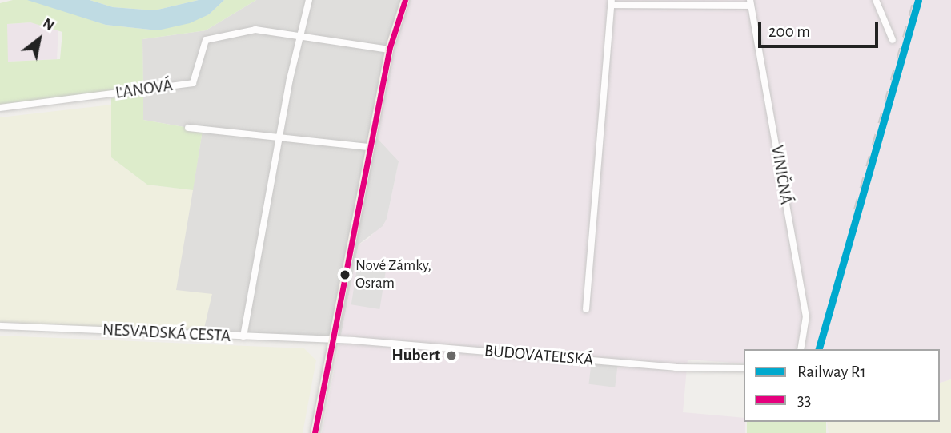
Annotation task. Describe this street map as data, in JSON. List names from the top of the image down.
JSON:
{
  "streets": {
    "street": [
      "ĽANOVÁ",
      "VINIČNÁ",
      "NESVADSKÁ CESTA",
      "BUDOVATEĽSKÁ"
    ]
  },
  "crossings": [
    ["NESVADSKÁ CESTA", "BUDOVATEĽSKÁ"]
  ],
  "places": ["Nové Zámky, Osram", "Hubert"],
  "lines": ["rail line R1", "transit line 33"],
  "legend": ["Railway R1", "33"],
  "scale_bar": "200 m",
  "north": "top right"
}
